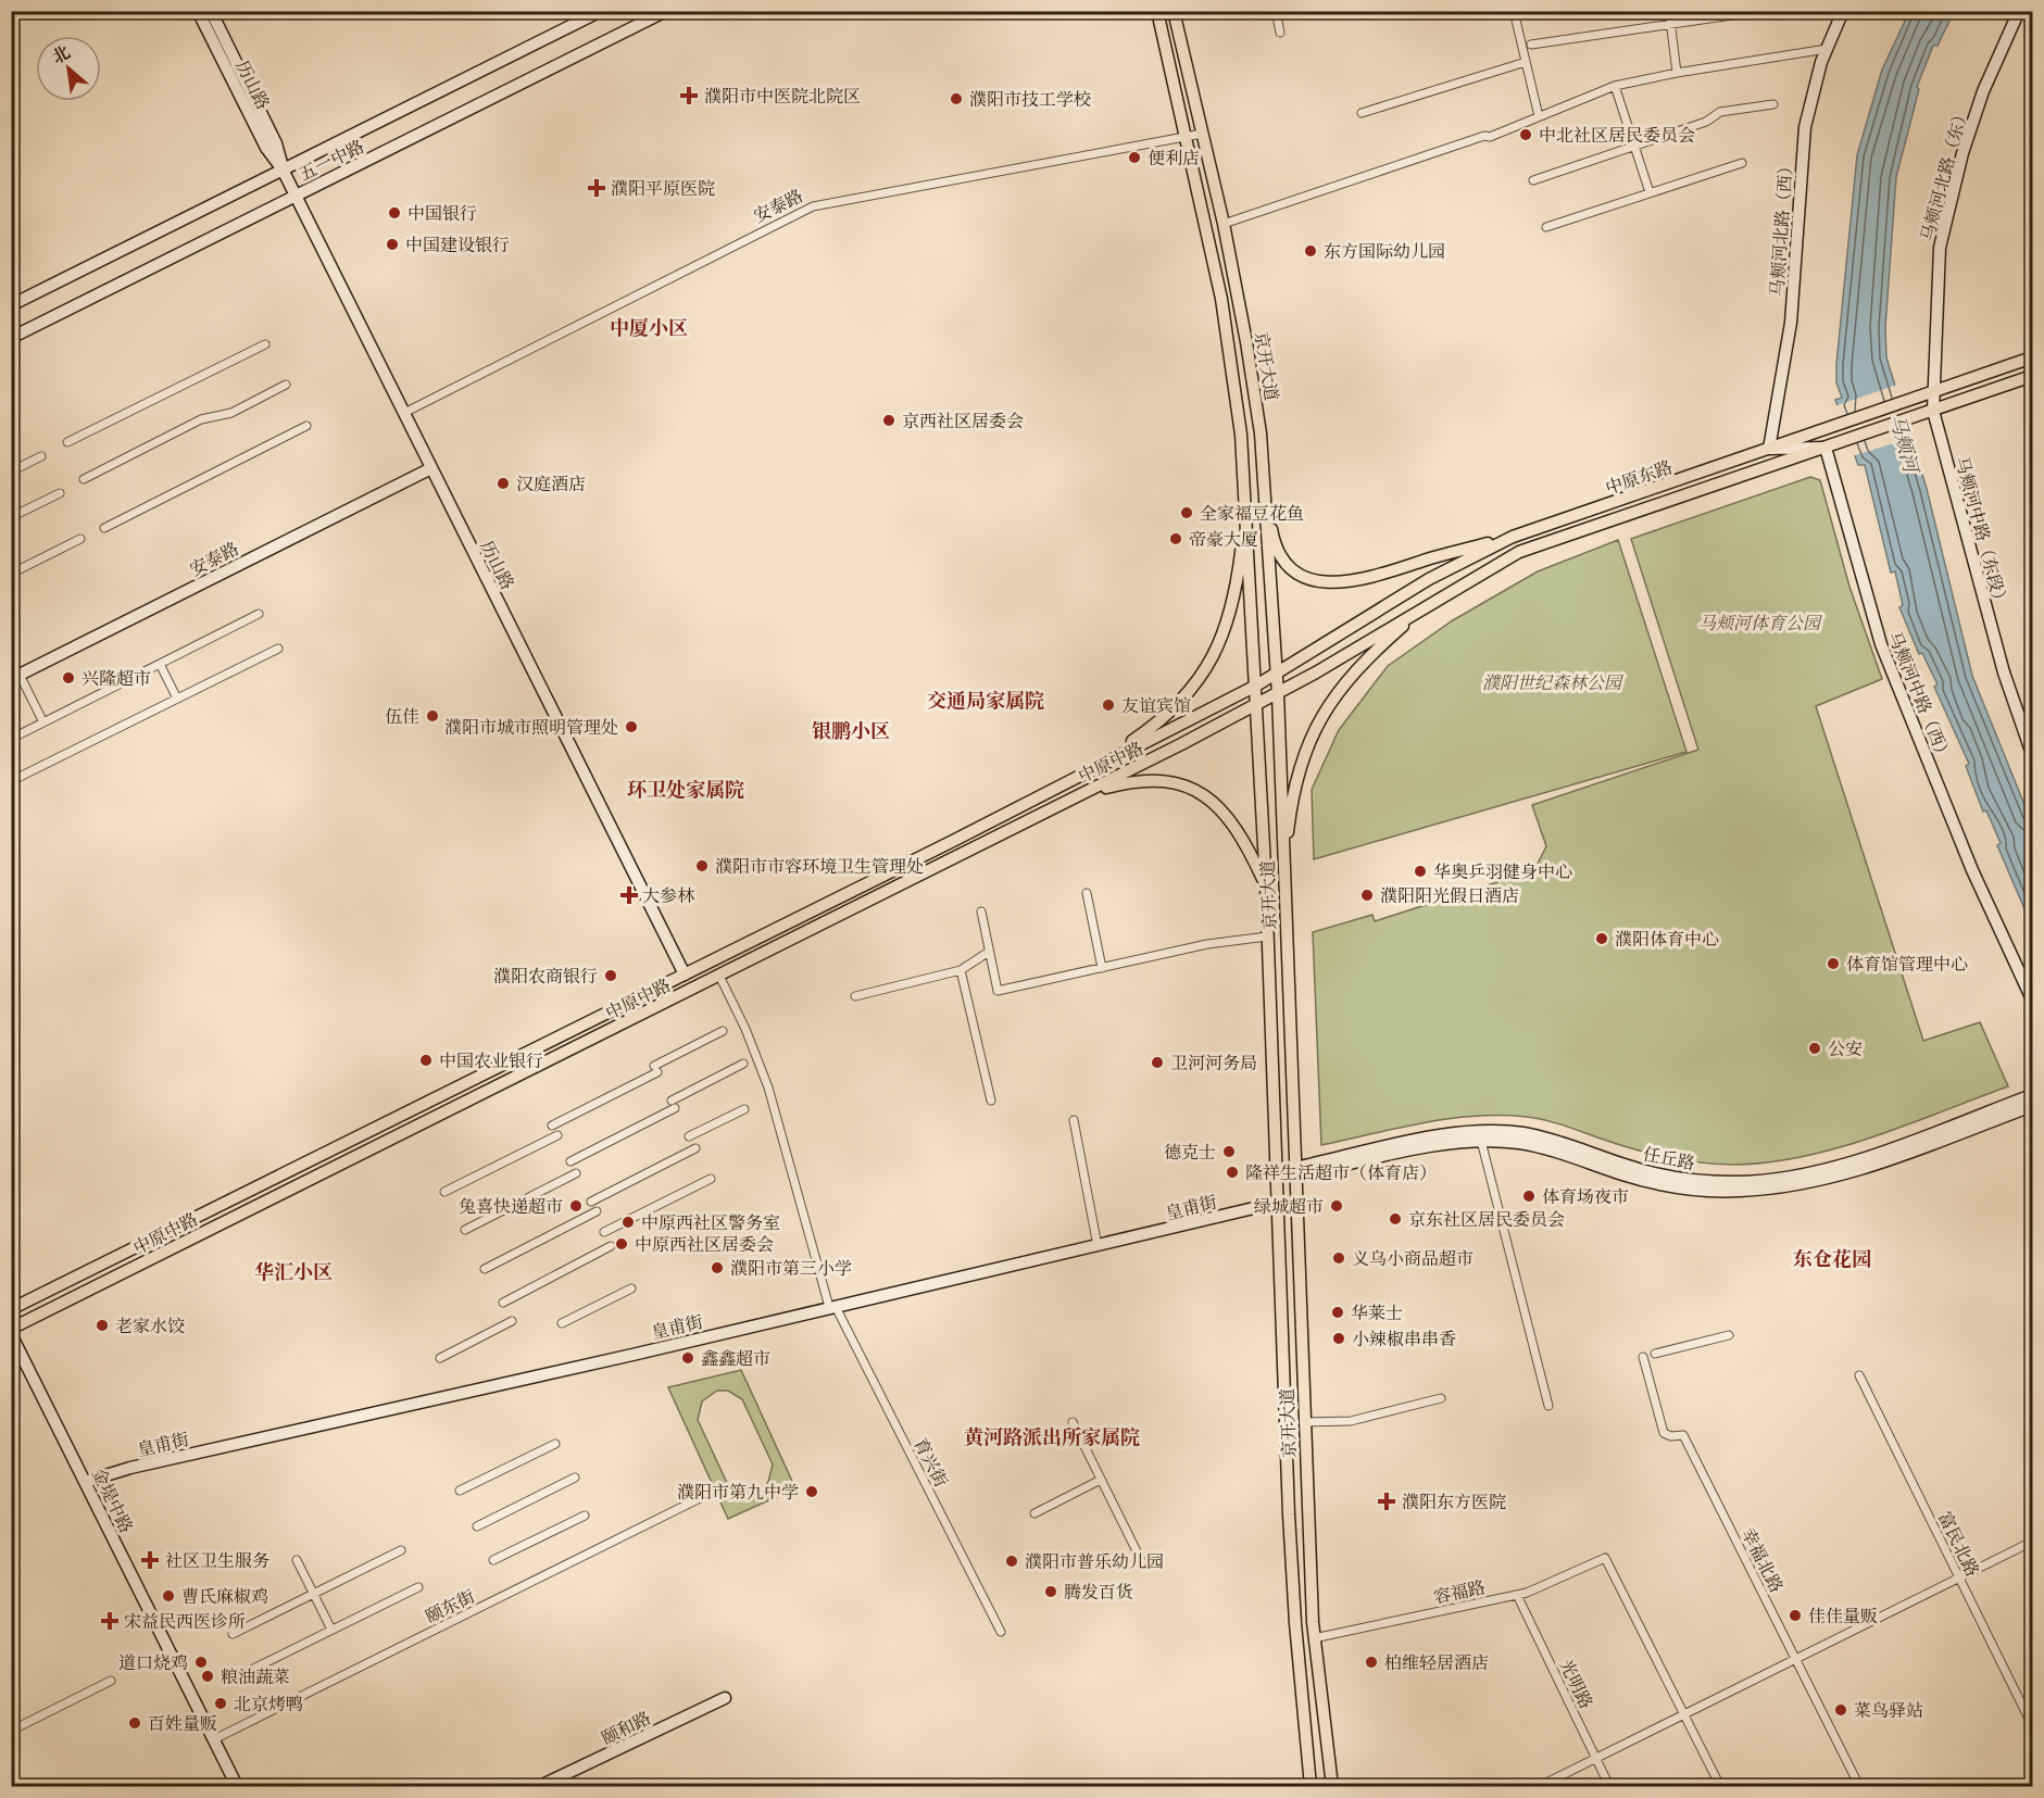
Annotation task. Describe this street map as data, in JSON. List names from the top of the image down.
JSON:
{
  "streets": {
    "main road": ["京开大道", "中原东路", "中原中路"],
    "street": [
      "历山路",
      "五一中路",
      "马颊河北路（东）",
      "安泰路",
      "马颊河北路（西）",
      "马颊河中路（东段）",
      "马颊河中路（西）",
      "任丘路",
      "皇甫街",
      "育兴街",
      "金堤中路",
      "富民北路",
      "幸福北路",
      "容福路",
      "颐东街",
      "光明路",
      "颐和路"
    ]
  },
  "crossings": [
    ["历山路", "五一中路"],
    ["历山路", "安泰路"],
    ["历山路", "中原中路"],
    ["马颊河北路（东）", "中原东路"],
    ["马颊河北路（东）", "马颊河中路（东段）"],
    ["安泰路", "京开大道"],
    ["马颊河北路（西）", "中原东路"],
    ["京开大道", "中原东路"],
    ["京开大道", "中原中路"],
    ["京开大道", "任丘路"],
    ["京开大道", "皇甫街"],
    ["京开大道", "容福路"],
    ["中原东路", "马颊河中路（东段）"],
    ["中原东路", "马颊河中路（西）"],
    ["中原东路", "中原中路"],
    ["中原中路", "育兴街"],
    ["皇甫街", "育兴街"],
    ["皇甫街", "金堤中路"],
    ["金堤中路", "颐东街"],
    ["容福路", "光明路"]
  ],
  "districts": [
    "中厦小区",
    "交通局家属院",
    "银鹏小区",
    "环卫处家属院",
    "东仓花园",
    "华汇小区",
    "黄河路派出所家属院"
  ],
  "water": ["马颊河"],
  "parks": ["马颊河体育公园", "濮阳世纪森林公园"],
  "places": {
    "health": [
      "濮阳市中医院北院区",
      "濮阳平原医院",
      "大参林",
      "濮阳东方医院",
      "社区卫生服务",
      "宋益民西医诊所"
    ],
    "other": [
      "濮阳市技工学校",
      "中北社区居民委员会",
      "便利店",
      "中国银行",
      "中国建设银行",
      "东方国际幼儿园",
      "京西社区居委会",
      "汉庭酒店",
      "全家福豆花鱼",
      "帝豪大厦",
      "兴隆超市",
      "友谊宾馆",
      "伍佳",
      "濮阳市城市照明管理处",
      "濮阳市市容环境卫生管理处",
      "华奥乒羽健身中心",
      "濮阳阳光假日酒店",
      "濮阳体育中心",
      "体育馆管理中心",
      "濮阳农商银行",
      "公安",
      "中国农业银行",
      "卫河河务局",
      "德克士",
      "隆祥生活超市（体育店）",
      "体育场夜市",
      "兔喜快递超市",
      "绿城超市",
      "京东社区居民委员会",
      "中原西社区警务室",
      "中原西社区居委会",
      "义乌小商品超市",
      "濮阳市第三小学",
      "华莱士",
      "老家水饺",
      "小辣椒串串香",
      "鑫鑫超市",
      "濮阳市第九中学",
      "濮阳市普乐幼儿园",
      "腾发百货",
      "曹氏麻椒鸡",
      "佳佳量贩",
      "道口烧鸡",
      "柏维轻居酒店",
      "粮油蔬菜",
      "北京烤鸭",
      "菜鸟驿站",
      "百姓量贩"
    ]
  },
  "north": "top left"
}
